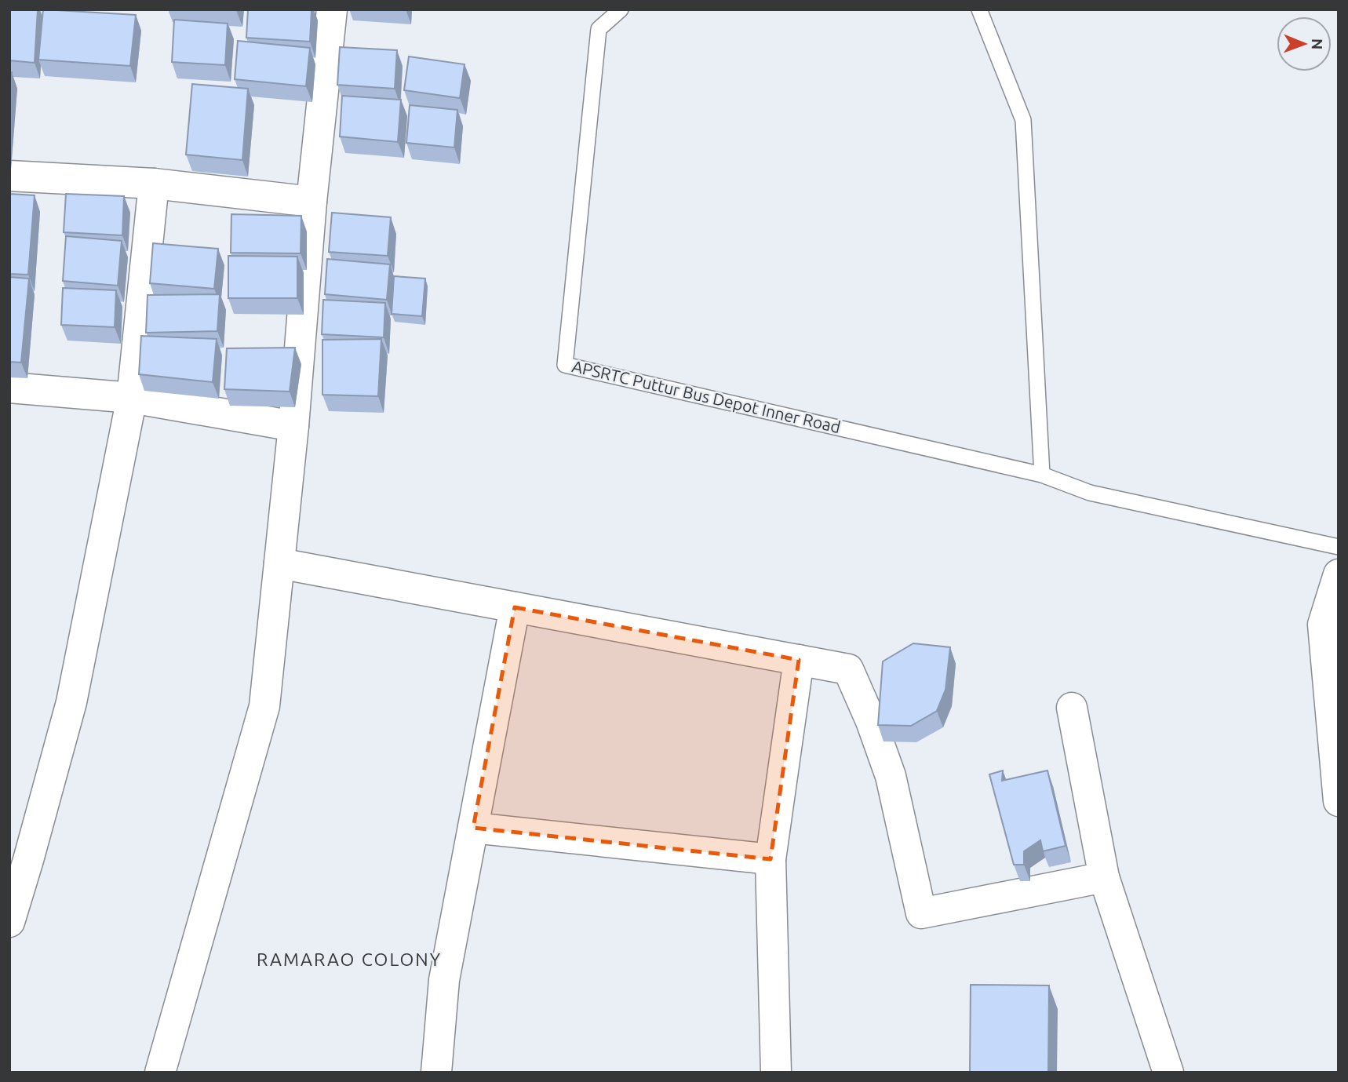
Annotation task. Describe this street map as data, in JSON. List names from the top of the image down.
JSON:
{
  "streets": {
    "lane": ["APSRTC Puttur Bus Depot Inner Road"]
  },
  "districts": ["RAMARAO COLONY"],
  "north": "right"
}
